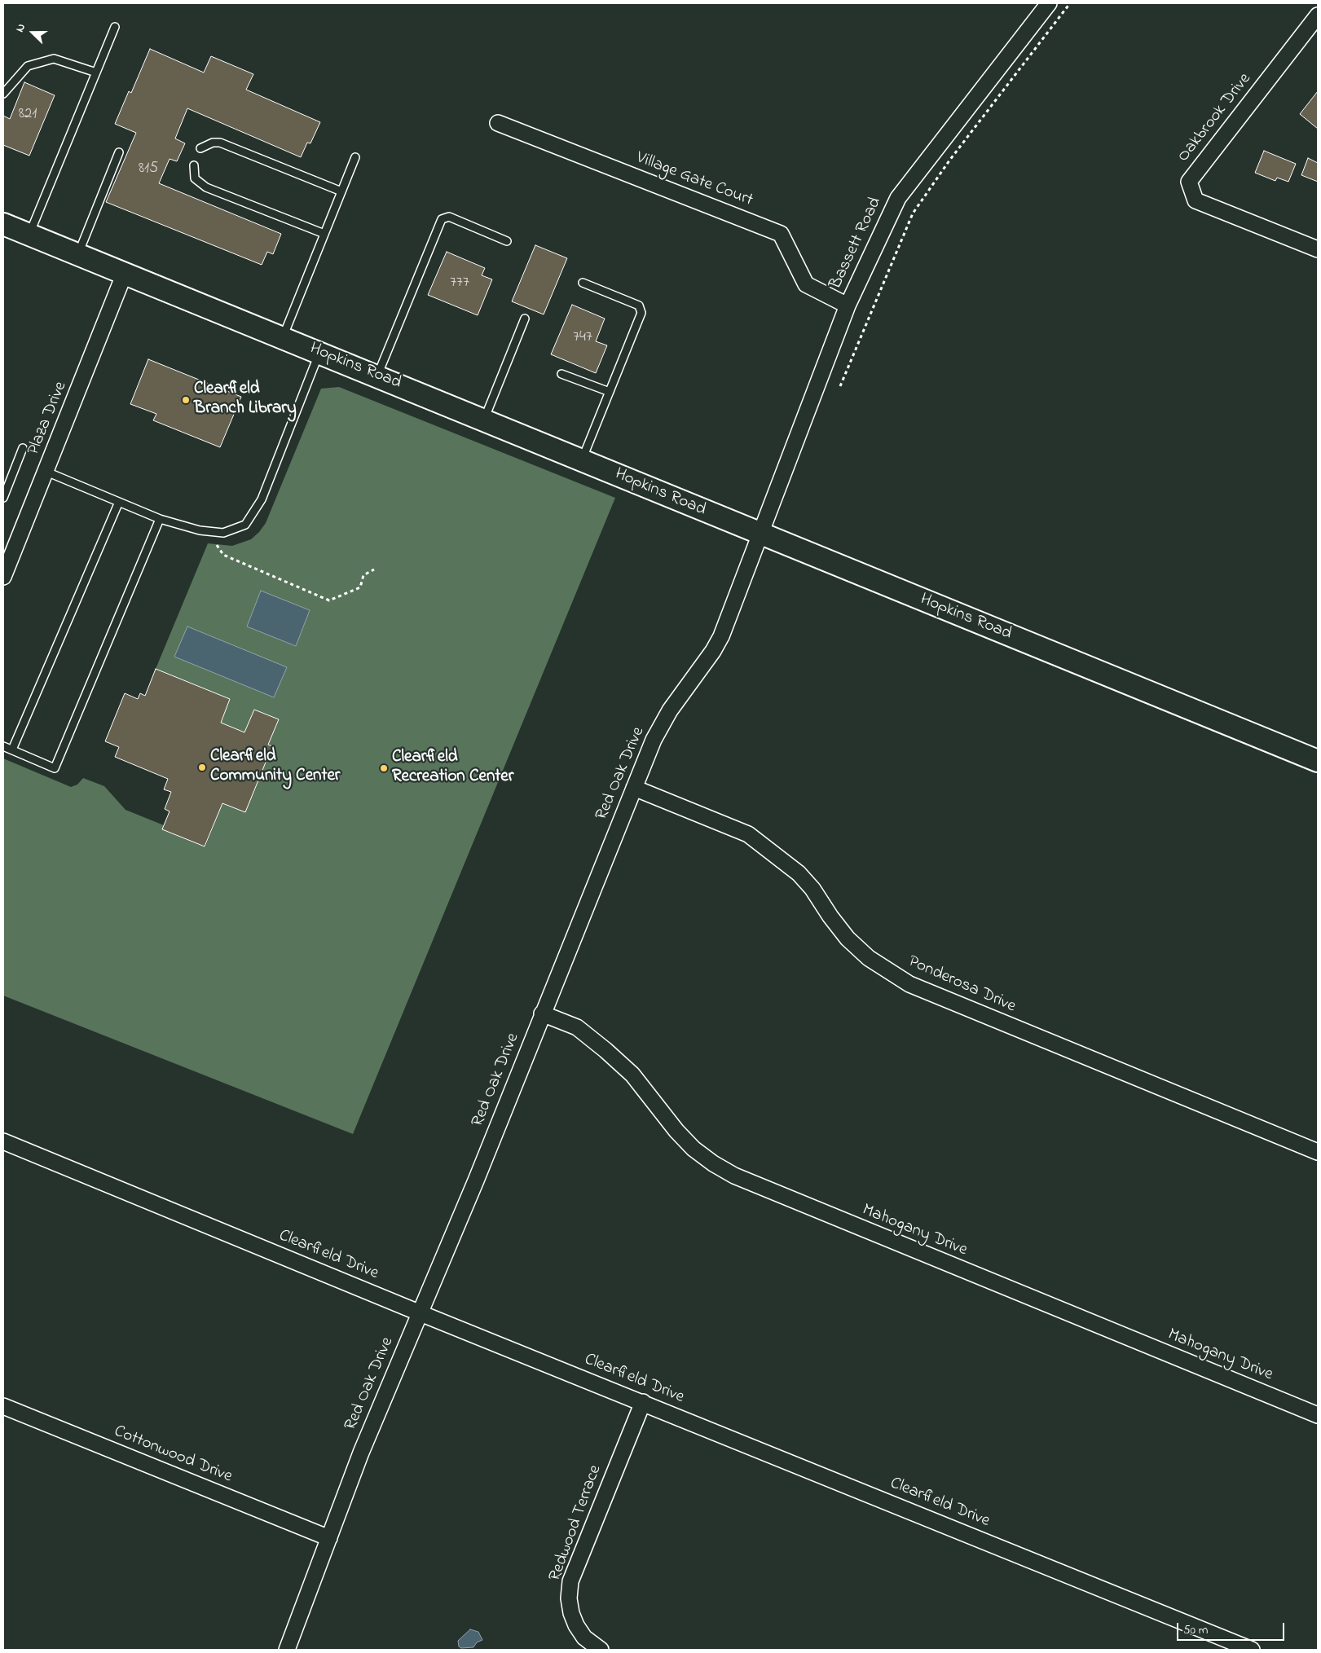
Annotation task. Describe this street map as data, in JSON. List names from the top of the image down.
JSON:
{
  "streets": {
    "street": [
      "Oakbrook Drive",
      "Village Gate Court",
      "Bassett Road",
      "Hopkins Road",
      "Plaza Drive",
      "Red Oak Drive",
      "Ponderosa Drive",
      "Mahogany Drive",
      "Clearfield Drive",
      "Cottonwood Drive",
      "Redwood Terrace"
    ]
  },
  "crossings": [
    ["Village Gate Court", "Bassett Road"],
    ["Bassett Road", "Hopkins Road"],
    ["Bassett Road", "Red Oak Drive"],
    ["Hopkins Road", "Plaza Drive"],
    ["Hopkins Road", "Red Oak Drive"],
    ["Red Oak Drive", "Ponderosa Drive"],
    ["Red Oak Drive", "Mahogany Drive"],
    ["Red Oak Drive", "Clearfield Drive"],
    ["Red Oak Drive", "Cottonwood Drive"],
    ["Clearfield Drive", "Redwood Terrace"]
  ],
  "places": ["Clearfield Branch Library", "Clearfield Community Center", "Clearfield Recreation Center"],
  "house_numbers": [
    "821",
    "815",
    "777",
    "747"
  ],
  "scale_bar": "50 m",
  "north": "left"
}
